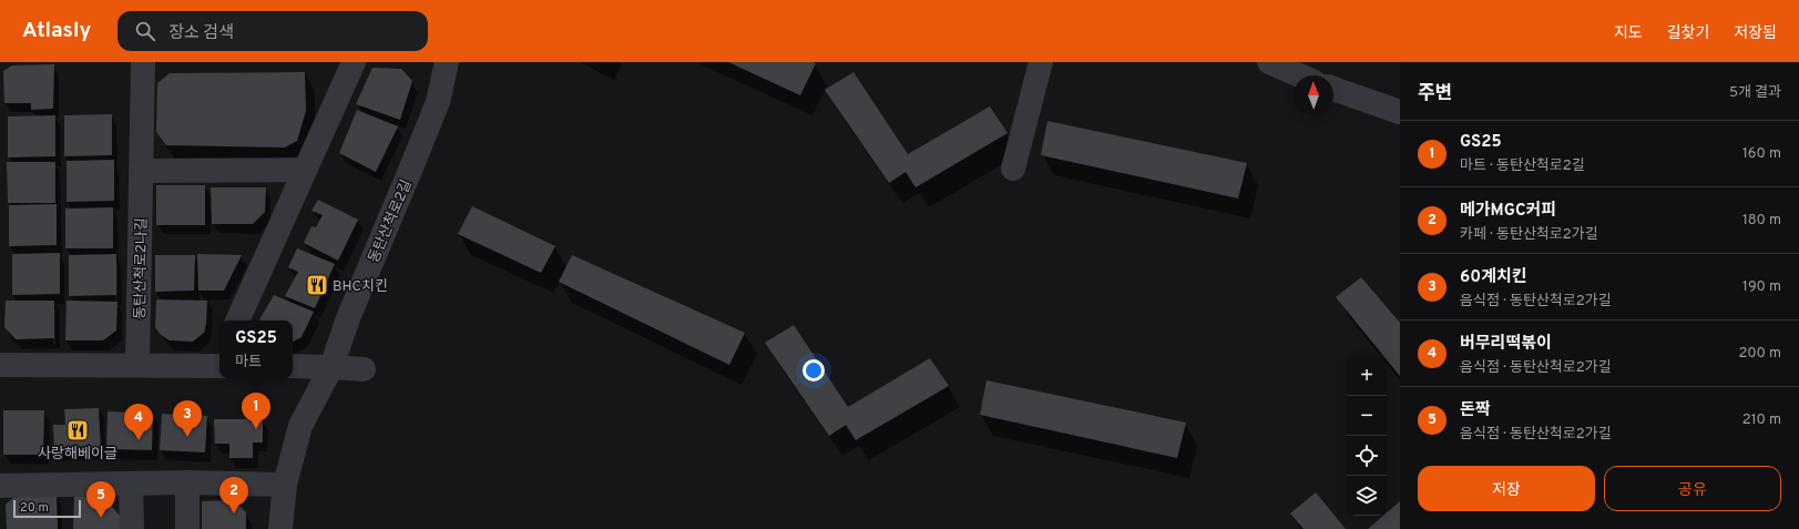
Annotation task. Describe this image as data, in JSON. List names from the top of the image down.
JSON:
{
  "streets": {
    "street": ["동탄산척로2길", "동탄산척로2나길"]
  },
  "places": {
    "restaurant": ["BHC치킨", "사랑해베이글"]
  },
  "scale_bar": "20 m",
  "north": "top",
  "page": {
    "header": "Atlasly",
    "search": "장소 검색",
    "nav": ["지도", "길찾기", "저장됨"],
    "heading": ["주변", "5개 결과"],
    "list": [
      {
        "mark": "1",
        "name": "GS25",
        "note": "마트 · 동탄산척로2길",
        "value": "160 m"
      },
      {
        "mark": "2",
        "name": "메가MGC커피",
        "note": "카페 · 동탄산척로2가길",
        "value": "180 m"
      },
      {
        "mark": "3",
        "name": "60계치킨",
        "note": "음식점 · 동탄산척로2가길",
        "value": "190 m"
      },
      {
        "mark": "4",
        "name": "버무리떡볶이",
        "note": "음식점 · 동탄산척로2가길",
        "value": "200 m"
      },
      {
        "mark": "5",
        "name": "돈짝",
        "note": "음식점 · 동탄산척로2가길",
        "value": "210 m"
      }
    ],
    "popup": ["GS25", "마트"],
    "map_buttons": ["+", "−"],
    "pins": [
      "1",
      "3",
      "4",
      "2",
      "5"
    ],
    "buttons": ["저장", "공유"],
    "scale": "20 m"
  }
}
